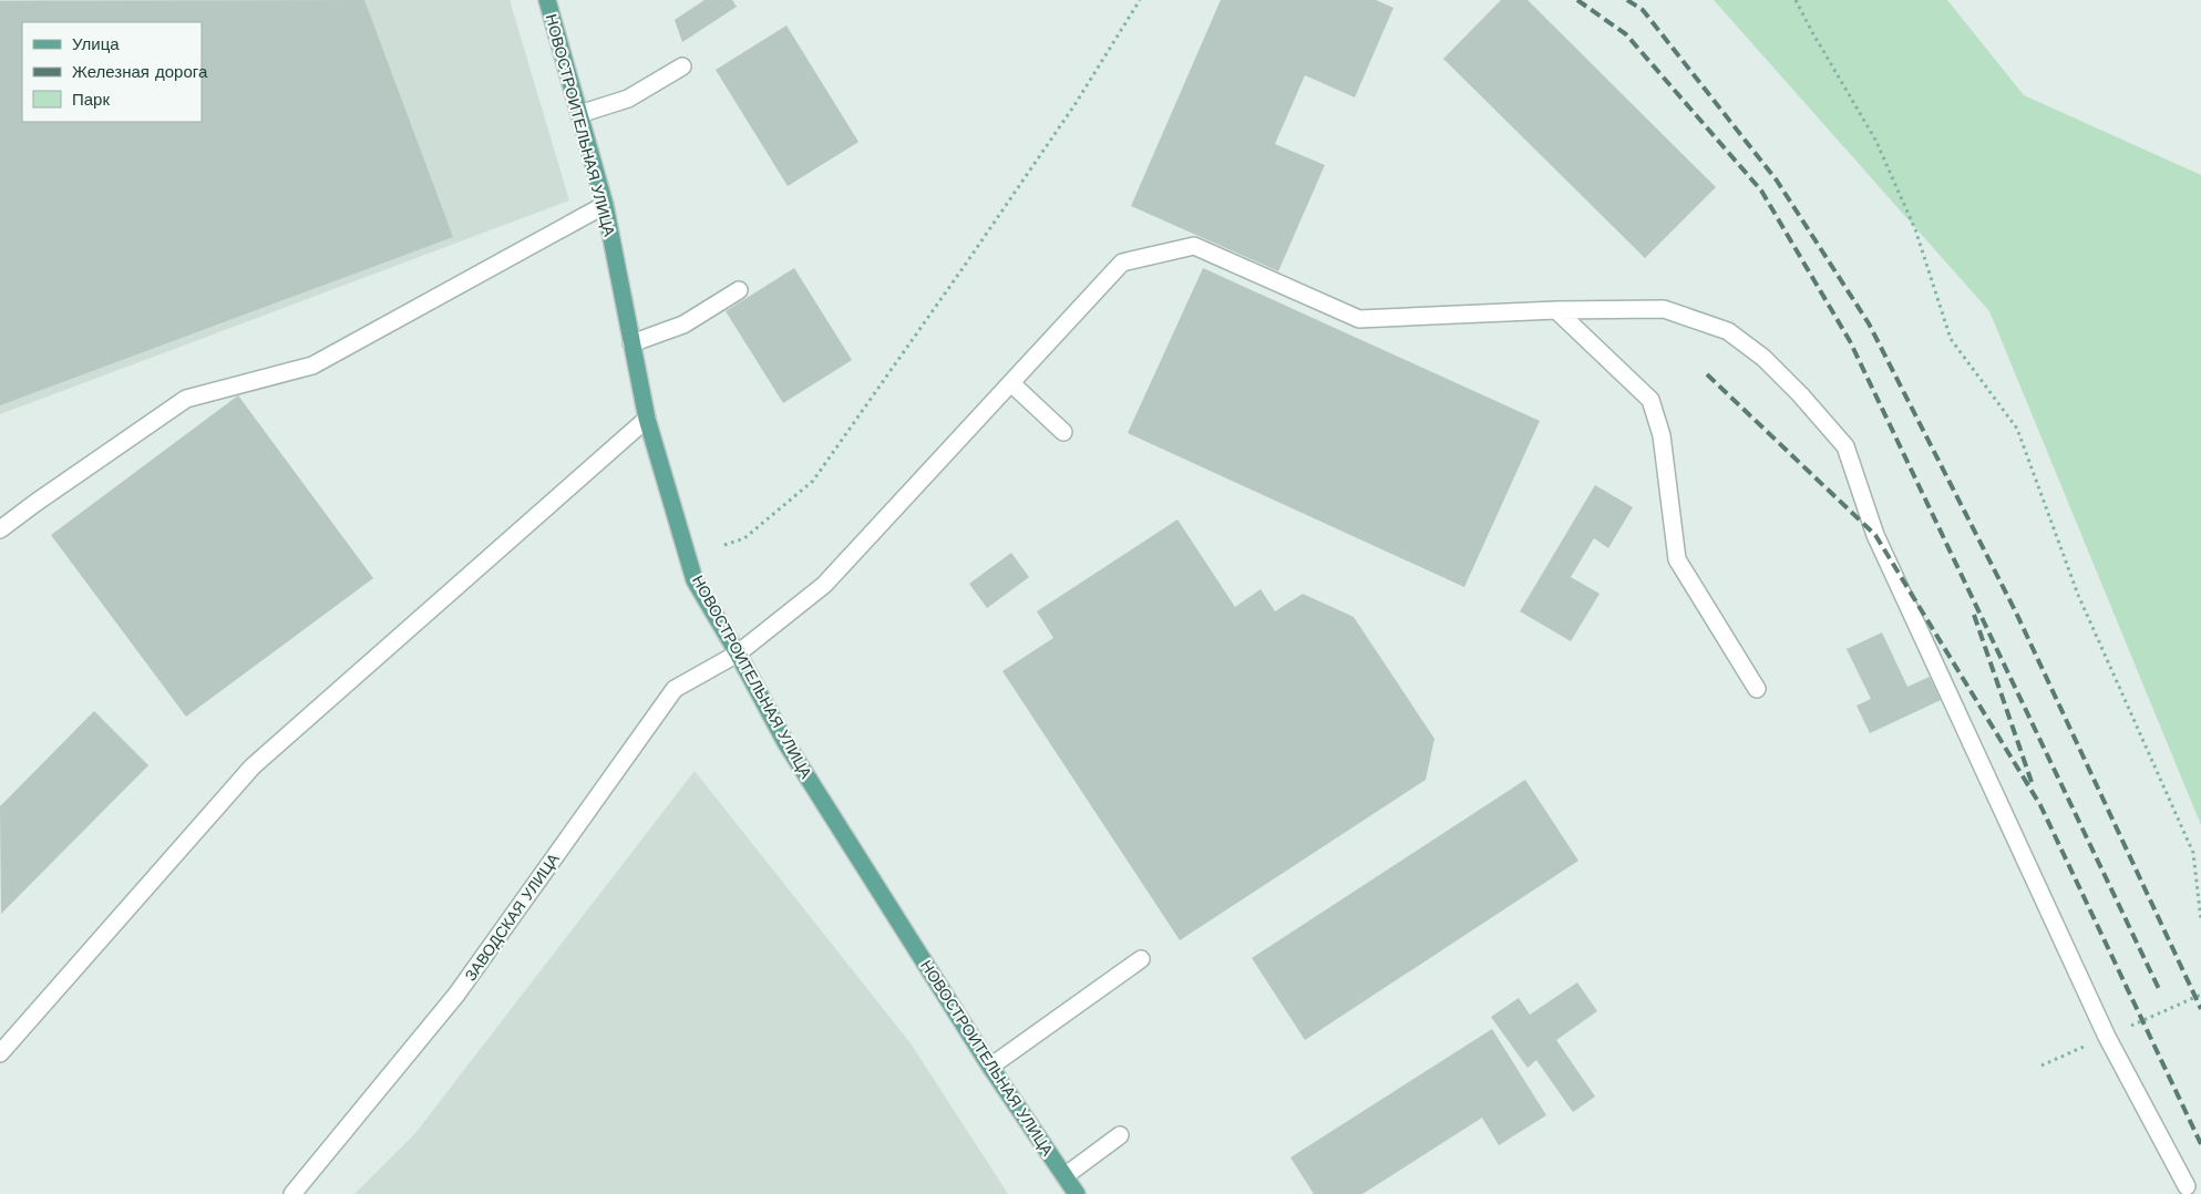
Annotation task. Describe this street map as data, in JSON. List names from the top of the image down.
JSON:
{
  "streets": {
    "main road": ["НОВОСТРОИТЕЛЬНАЯ УЛИЦА"],
    "street": ["ЗАВОДСКАЯ УЛИЦА"]
  },
  "crossings": [
    ["НОВОСТРОИТЕЛЬНАЯ УЛИЦА", "ЗАВОДСКАЯ УЛИЦА"]
  ],
  "legend": ["Улица", "Железная дорога", "Парк"]
}
